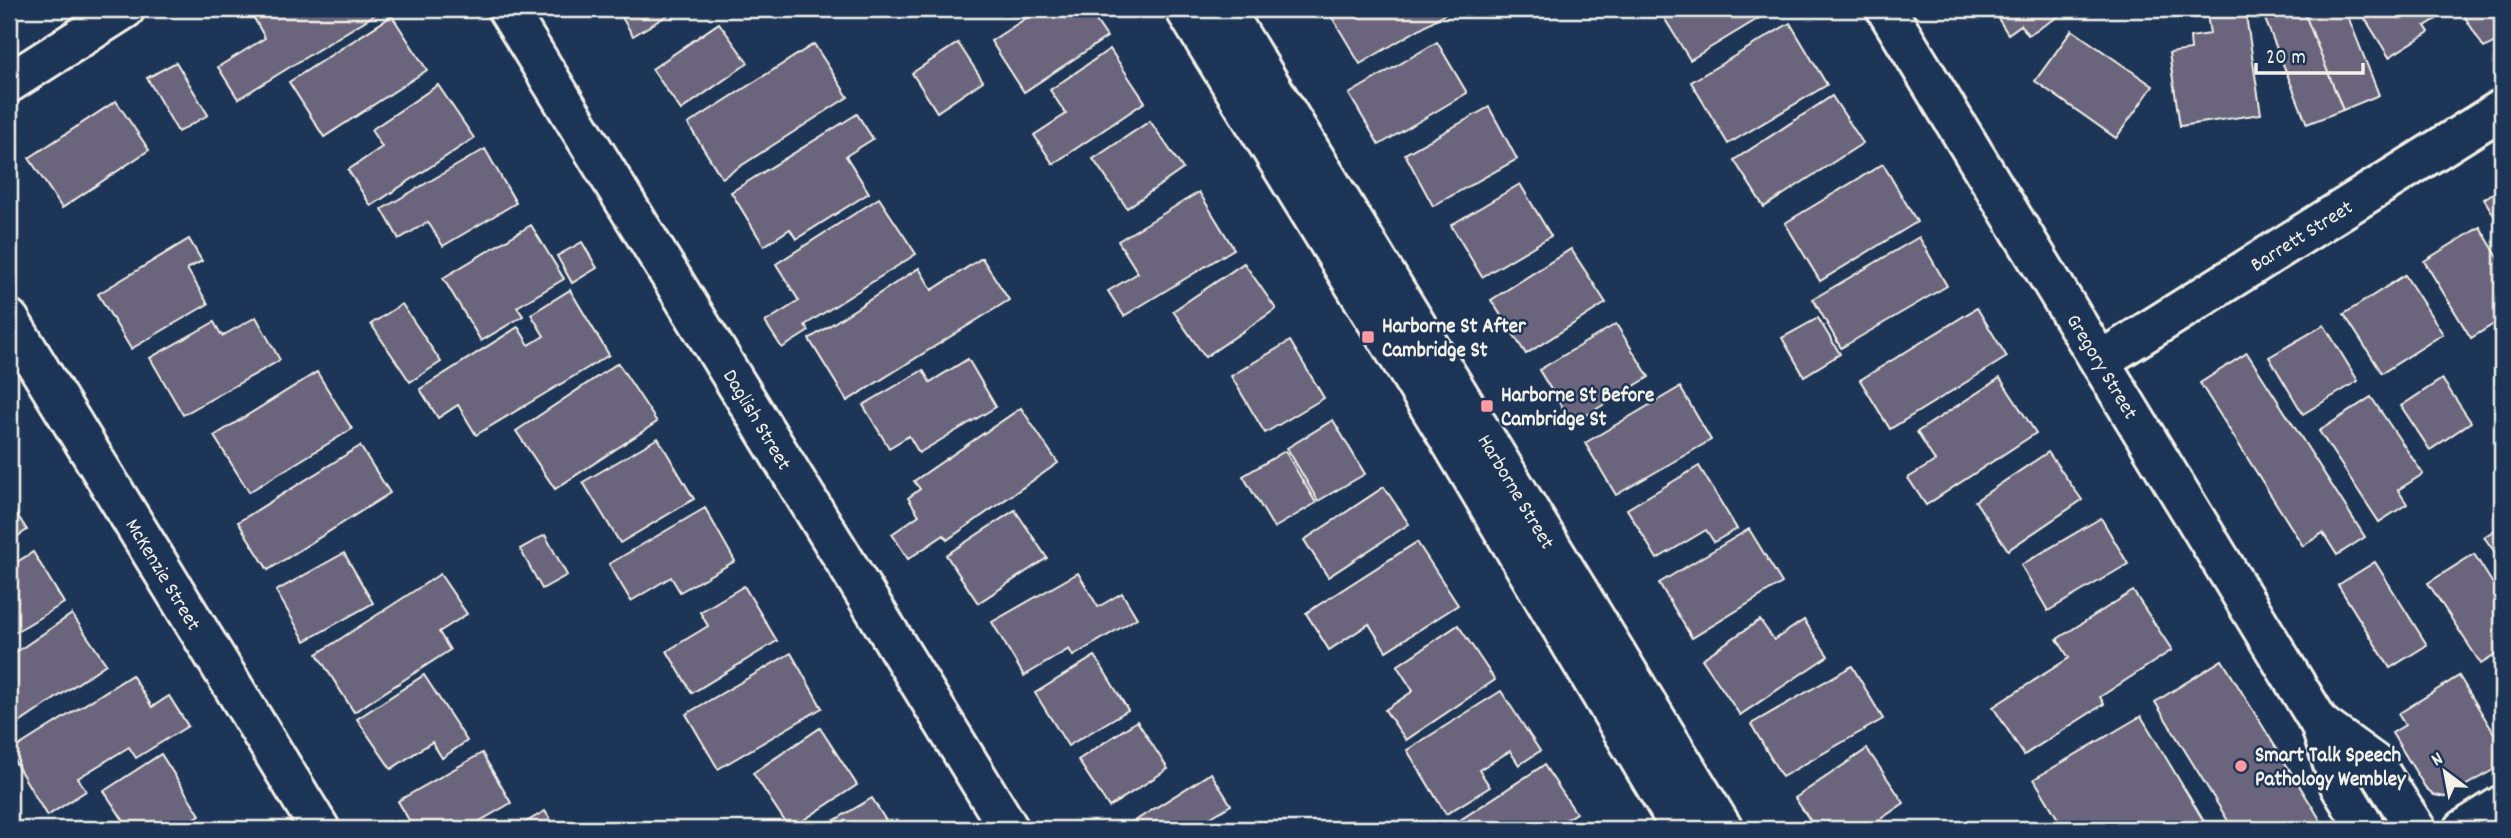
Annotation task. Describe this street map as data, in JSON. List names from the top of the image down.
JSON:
{
  "streets": {
    "street": [
      "Barrett Street",
      "Gregory Street",
      "Daglish Street",
      "Harborne Street",
      "McKenzie Street"
    ]
  },
  "crossings": [
    ["Barrett Street", "Gregory Street"]
  ],
  "places": {
    "transit": ["Harborne St After Cambridge St", "Harborne St Before Cambridge St"],
    "other": ["Smart Talk Speech Pathology Wembley"]
  },
  "scale_bar": "20 m",
  "north": "top left"
}
